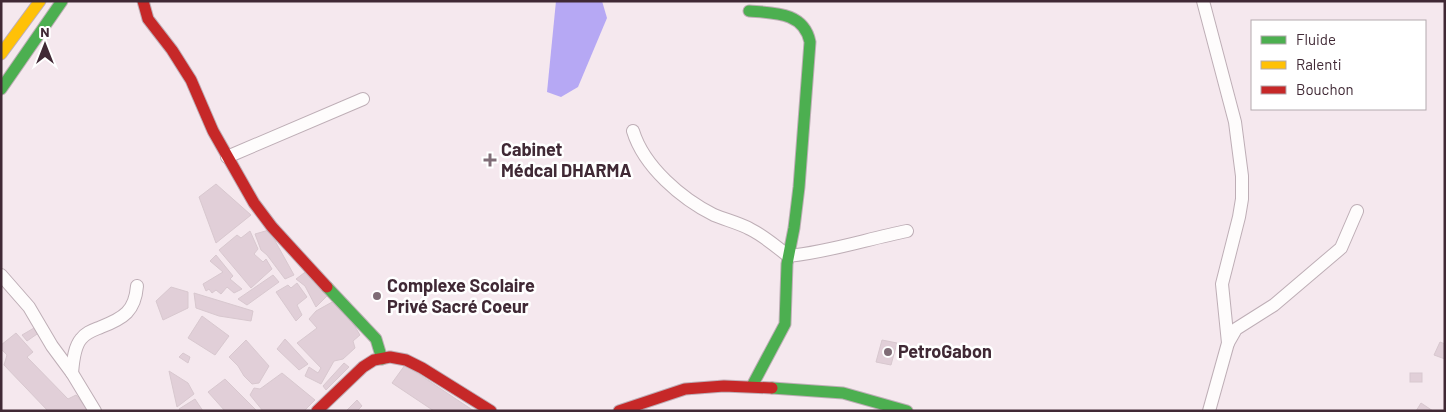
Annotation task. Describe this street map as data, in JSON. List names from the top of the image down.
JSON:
{
  "places": {
    "health": ["Cabinet Médcal DHARMA"],
    "other": ["Complexe Scolaire Privé Sacré Coeur", "PetroGabon"]
  },
  "legend": ["Fluide", "Ralenti", "Bouchon"],
  "north": "top"
}
